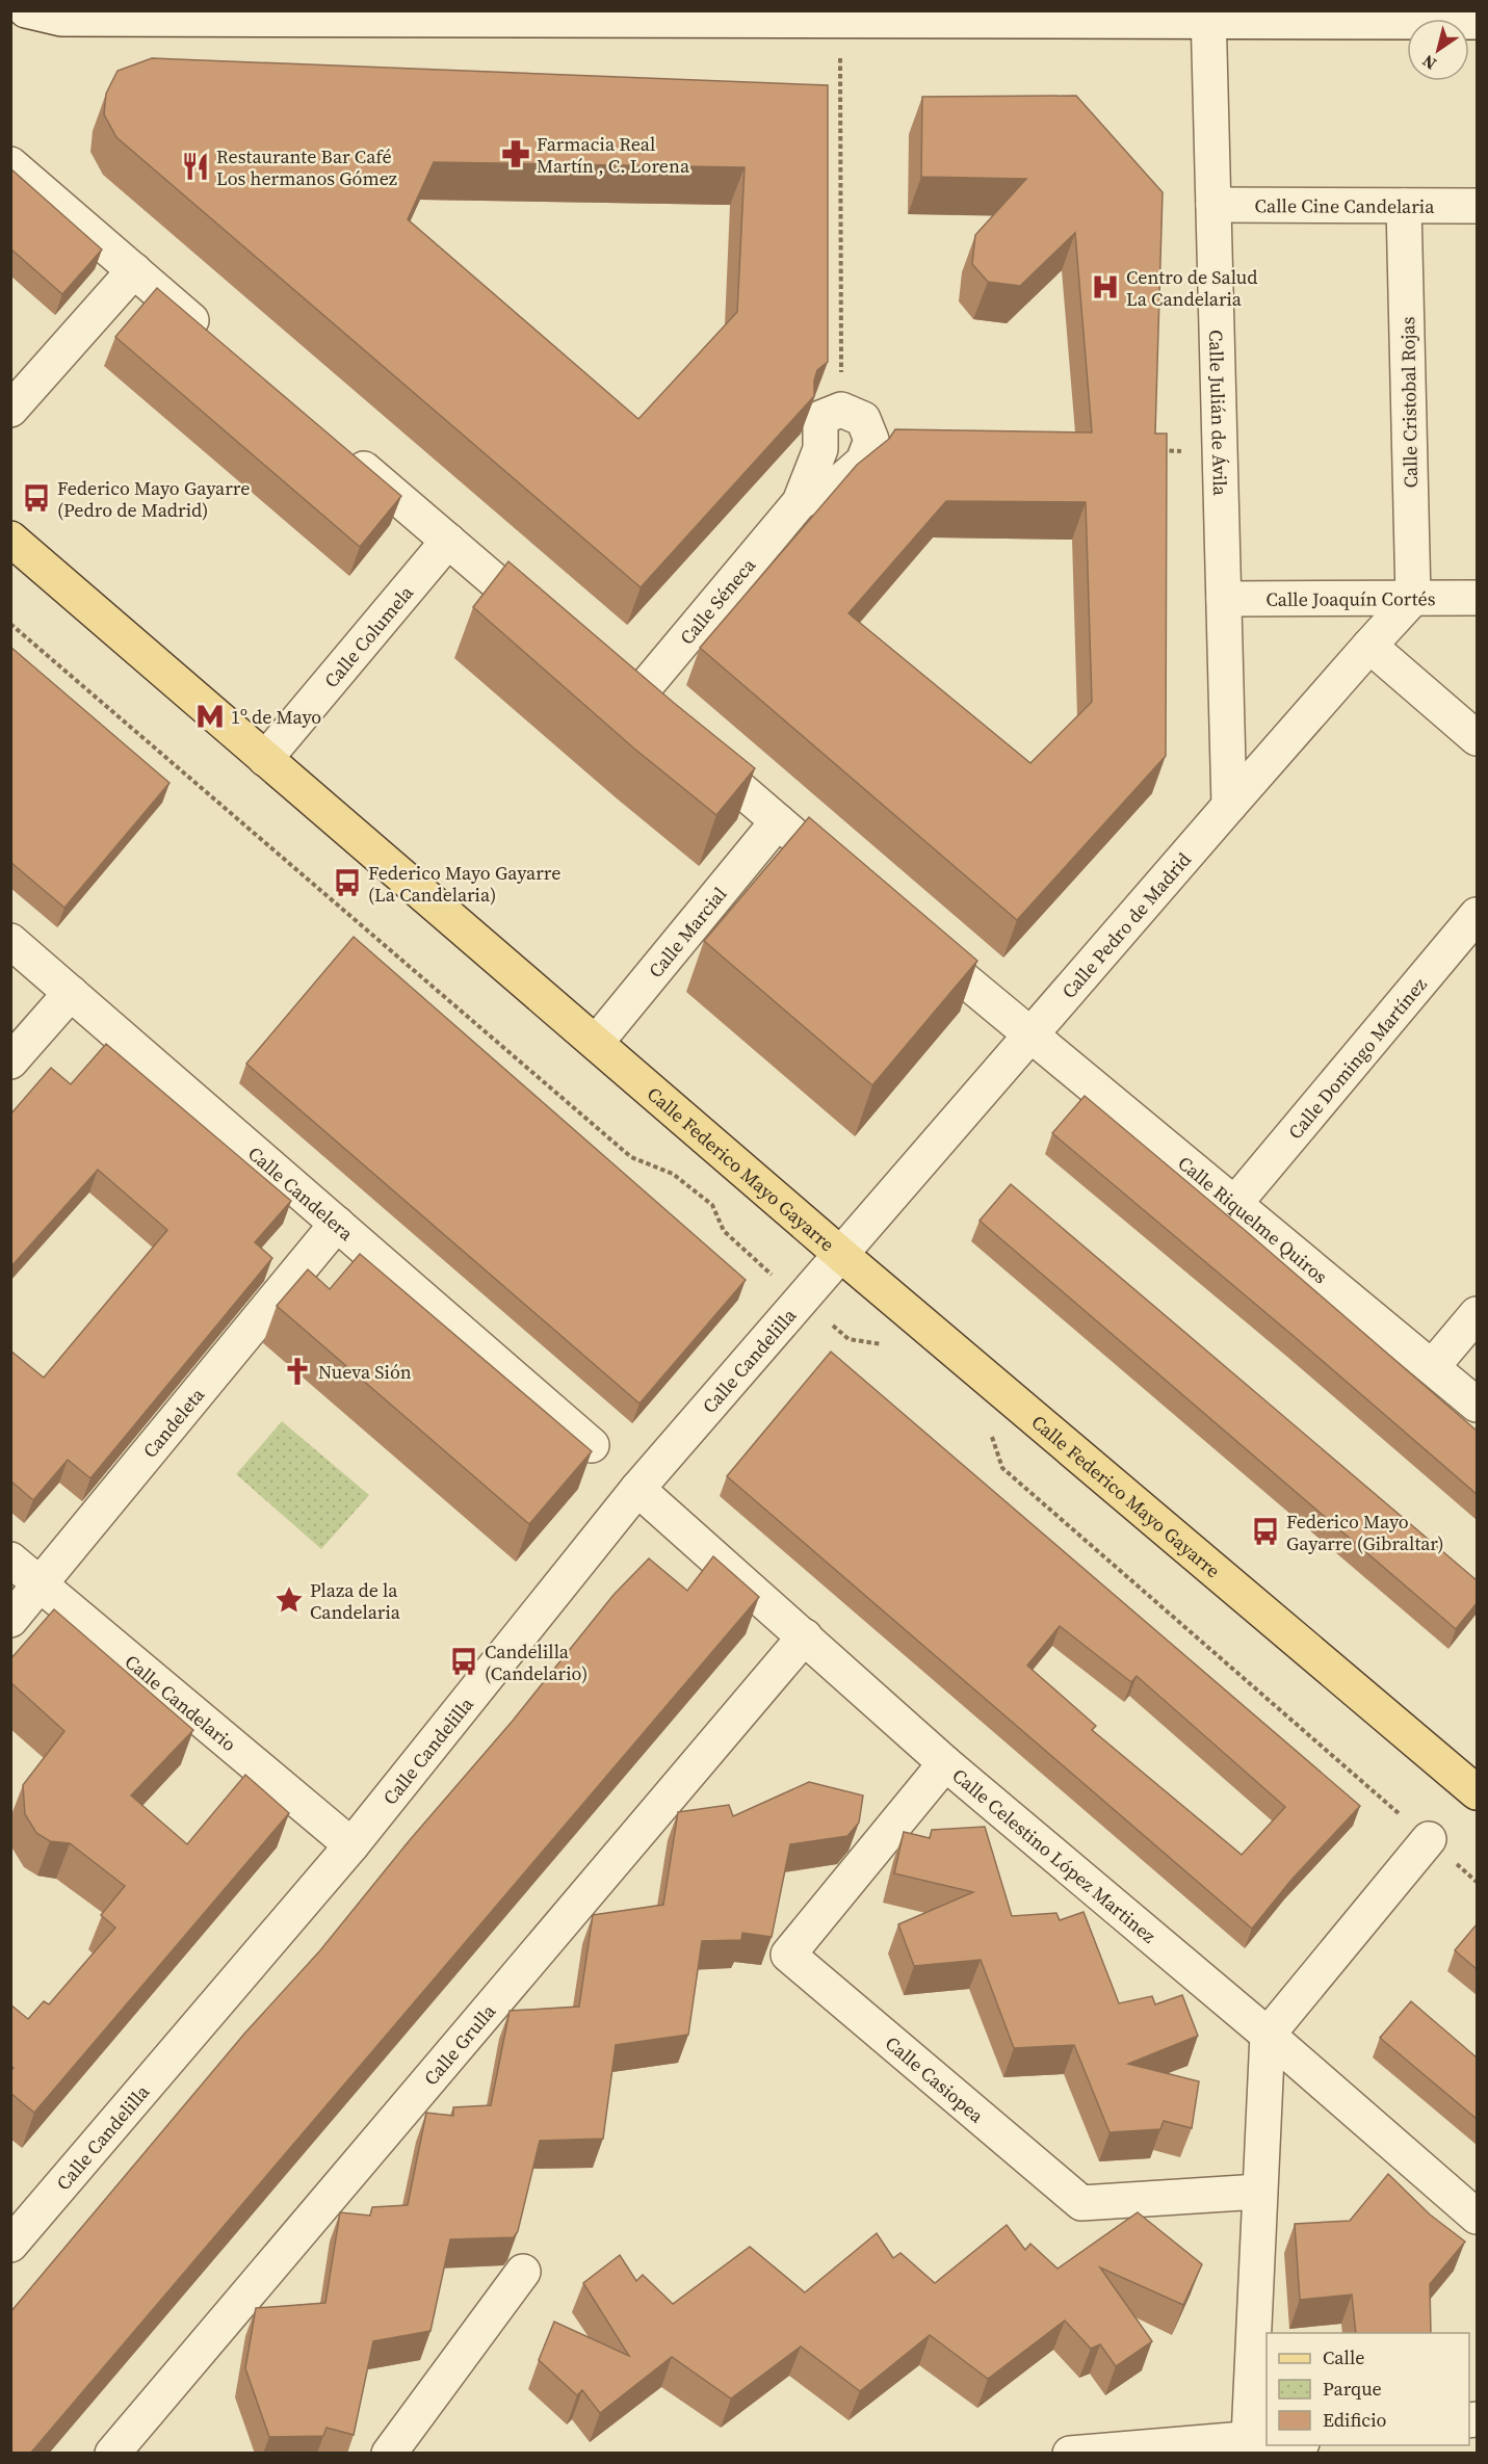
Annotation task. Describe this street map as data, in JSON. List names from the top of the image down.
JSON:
{
  "streets": {
    "main road": ["Calle Federico Mayo Gayarre"],
    "street": [
      "Calle Cine Candelaria",
      "Calle Cristobal Rojas",
      "Calle Julián de Ávila",
      "Calle Joaquín Cortés",
      "Calle Séneca",
      "Calle Columela",
      "Calle Pedro de Madrid",
      "Calle Marcial",
      "Calle Domingo Martínez",
      "Calle Candelera",
      "Calle Riquelme Quiros",
      "Calle Candelilla",
      "Candeleta",
      "Calle Candelario",
      "Calle Celestino López Martinez",
      "Calle Grulla",
      "Calle Casiopea"
    ]
  },
  "crossings": [
    ["Calle Cine Candelaria", "Calle Cristobal Rojas"],
    ["Calle Cine Candelaria", "Calle Julián de Ávila"],
    ["Calle Cristobal Rojas", "Calle Joaquín Cortés"],
    ["Calle Cristobal Rojas", "Calle Pedro de Madrid"],
    ["Calle Julián de Ávila", "Calle Joaquín Cortés"],
    ["Calle Julián de Ávila", "Calle Pedro de Madrid"],
    ["Calle Joaquín Cortés", "Calle Pedro de Madrid"],
    ["Calle Columela", "Calle Federico Mayo Gayarre"],
    ["Calle Pedro de Madrid", "Calle Federico Mayo Gayarre"],
    ["Calle Pedro de Madrid", "Calle Riquelme Quiros"],
    ["Calle Pedro de Madrid", "Calle Candelilla"],
    ["Calle Marcial", "Calle Federico Mayo Gayarre"],
    ["Calle Domingo Martínez", "Calle Riquelme Quiros"],
    ["Calle Federico Mayo Gayarre", "Calle Candelilla"],
    ["Calle Candelera", "Candeleta"],
    ["Calle Candelilla", "Calle Candelario"],
    ["Calle Candelilla", "Calle Celestino López Martinez"],
    ["Candeleta", "Calle Candelario"],
    ["Calle Celestino López Martinez", "Calle Grulla"],
    ["Calle Celestino López Martinez", "Calle Casiopea"]
  ],
  "places": {
    "pharmacy": ["Farmacia Real Martín , C. Lorena"],
    "restaurant": ["Restaurante Bar Café Los hermanos Gómez"],
    "hospital": ["Centro de Salud La Candelaria"],
    "bus stop": [
      "Federico Mayo Gayarre (Pedro de Madrid)",
      "Federico Mayo Gayarre (La Candelaria)",
      "Federico Mayo Gayarre (Gibraltar)",
      "Candelilla (Candelario)"
    ],
    "metro station": ["1º de Mayo"],
    "church": ["Nueva Sión"],
    "place": ["Plaza de la Candelaria"]
  },
  "legend": ["Calle", "Parque", "Edificio"],
  "north": "bottom left"
}
